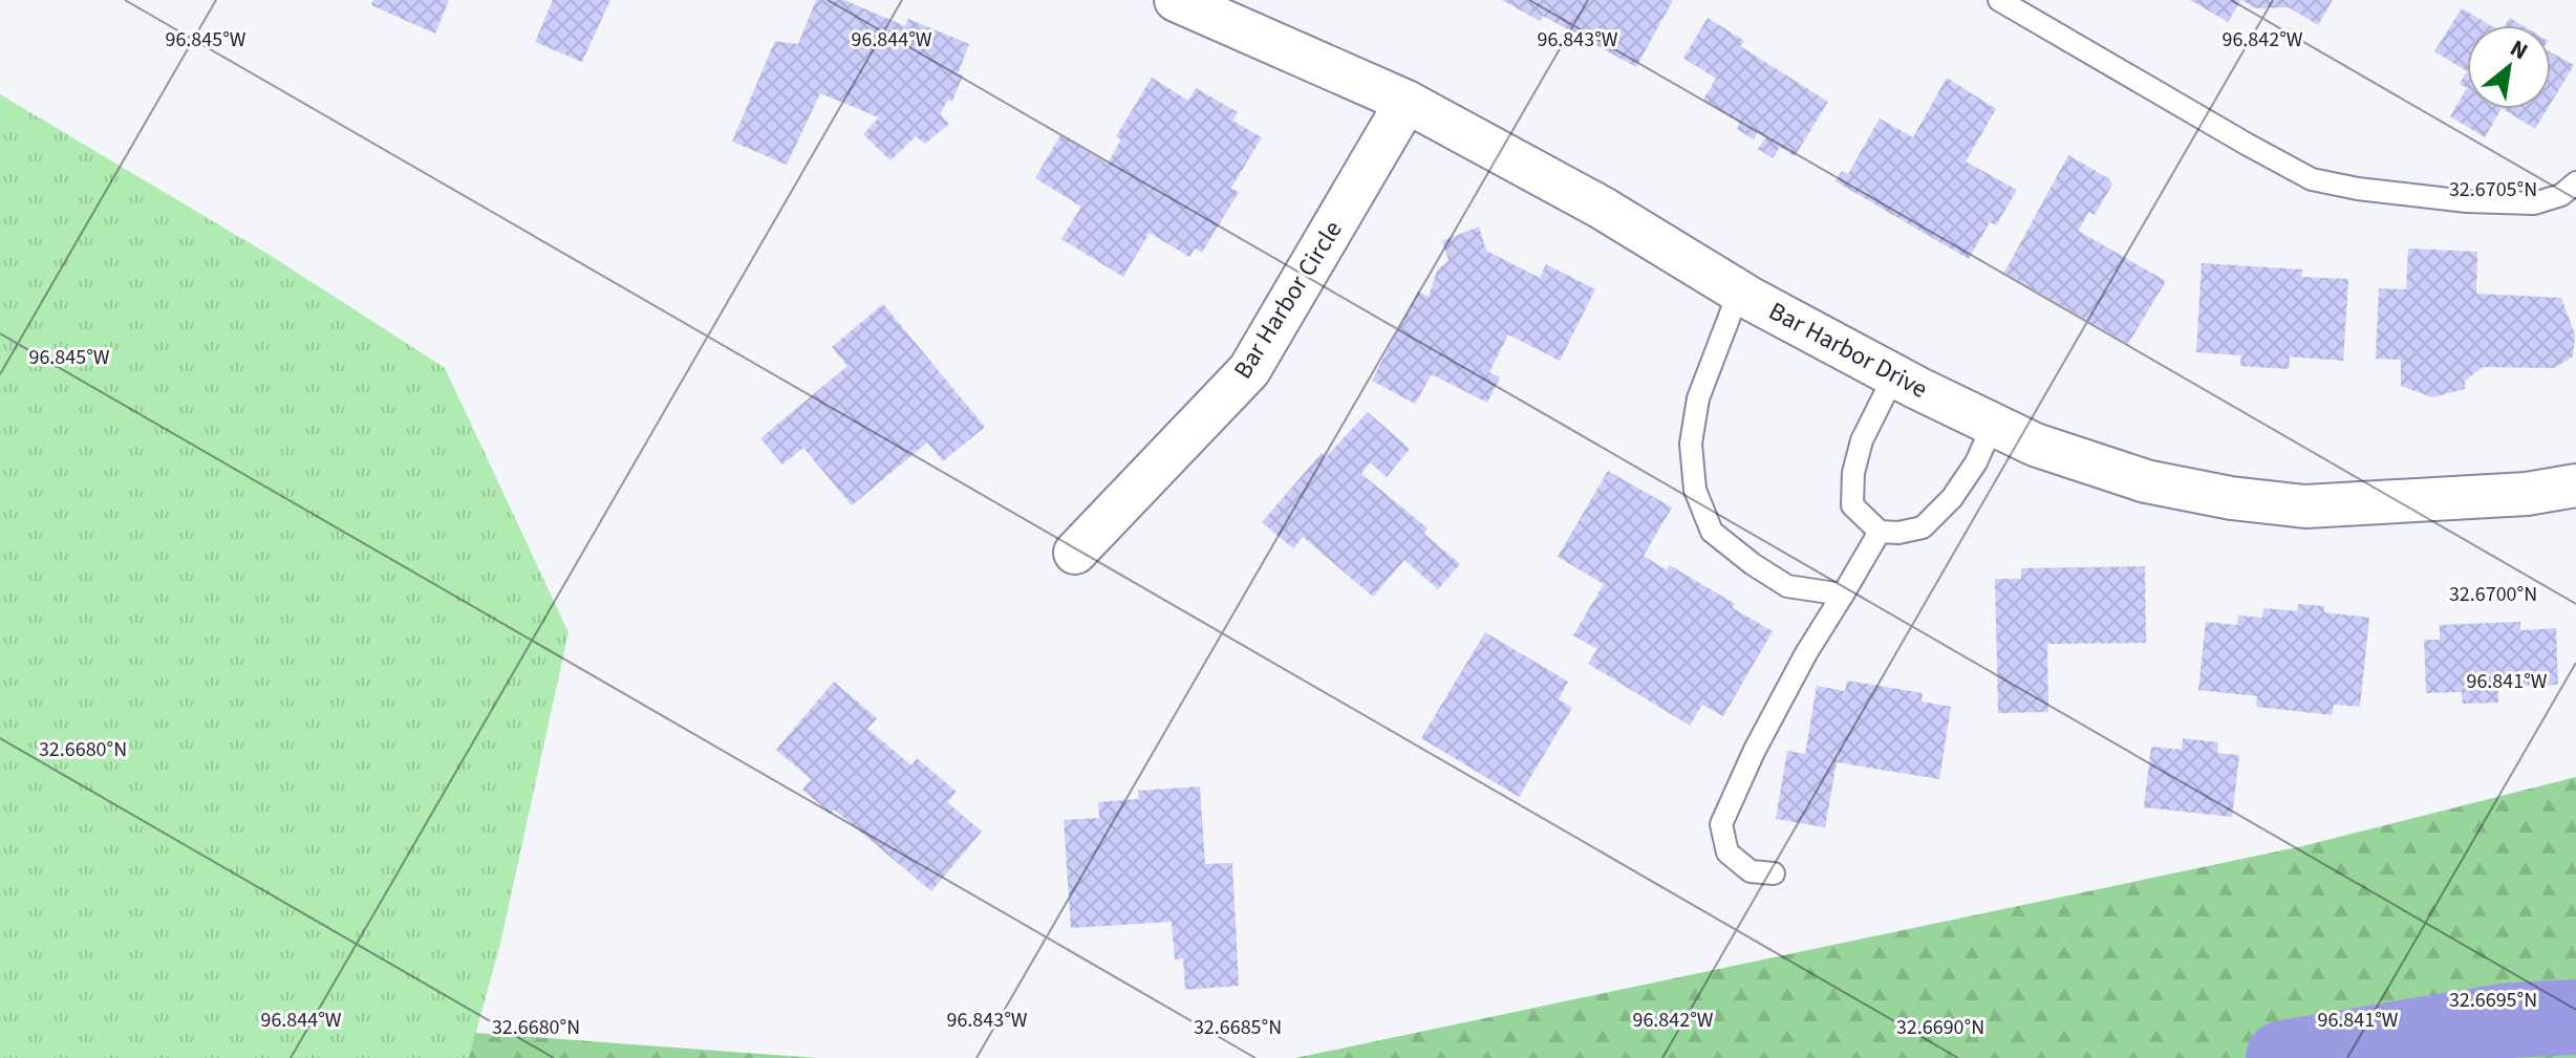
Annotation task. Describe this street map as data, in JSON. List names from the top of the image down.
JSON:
{
  "streets": {
    "street": ["Bar Harbor Circle", "Bar Harbor Drive"]
  },
  "crossings": [
    ["Bar Harbor Circle", "Bar Harbor Drive"]
  ],
  "north": "top right",
  "coordinates": [
    "96.845°W",
    "96.844°W",
    "96.843°W",
    "96.842°W",
    "32.6705°N",
    "32.6700°N",
    "96.841°W",
    "32.6680°N",
    "32.6695°N",
    "32.6685°N",
    "32.6690°N"
  ]
}
